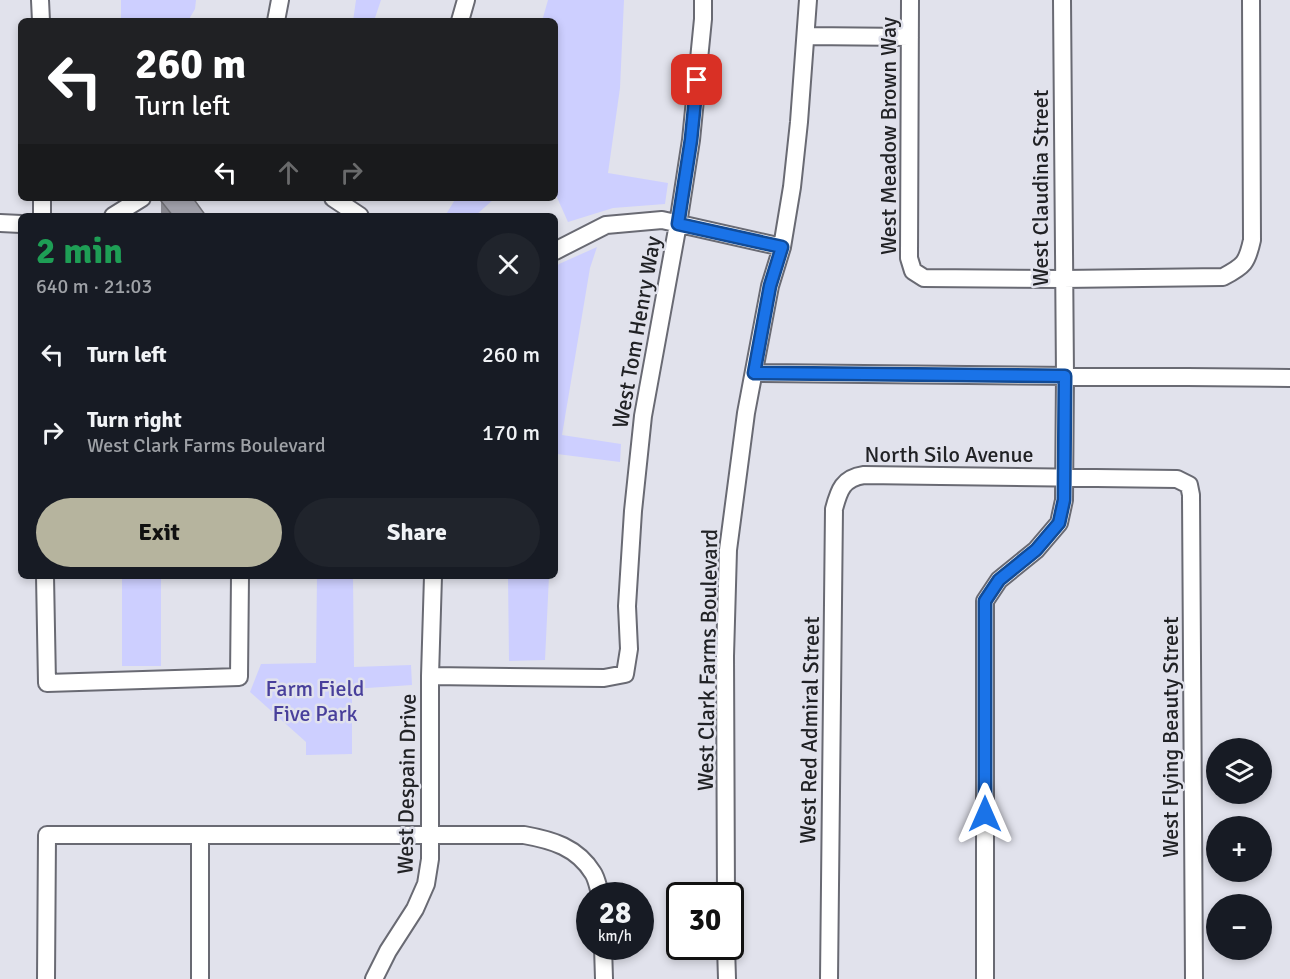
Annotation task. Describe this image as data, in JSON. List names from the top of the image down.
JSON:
{
  "streets": {
    "street": [
      "West Meadow Brown Way",
      "West Claudina Street",
      "West Tom Henry Way",
      "North Silo Avenue",
      "West Clark Farms Boulevard",
      "West Red Admiral Street",
      "West Flying Beauty Street",
      "West Despain Drive"
    ]
  },
  "crossings": [
    ["West Meadow Brown Way", "West Claudina Street"],
    ["West Claudina Street", "North Silo Avenue"],
    ["West Tom Henry Way", "West Despain Drive"],
    ["North Silo Avenue", "West Red Admiral Street"],
    ["North Silo Avenue", "West Flying Beauty Street"]
  ],
  "parks": ["Farm Field Five Park"],
  "page": {
    "turn": ["260 m", "Turn left"],
    "heading": ["2 min", "640 m · 21:03"],
    "list": [
      {
        "name": "Turn left",
        "value": "260 m"
      },
      {
        "name": "Turn right",
        "note": "West Clark Farms Boulevard",
        "value": "170 m"
      }
    ],
    "buttons": ["Exit", "Share"],
    "map_buttons": ["+", "−"],
    "speed": "28 km/h",
    "limit": "30"
  }
}
